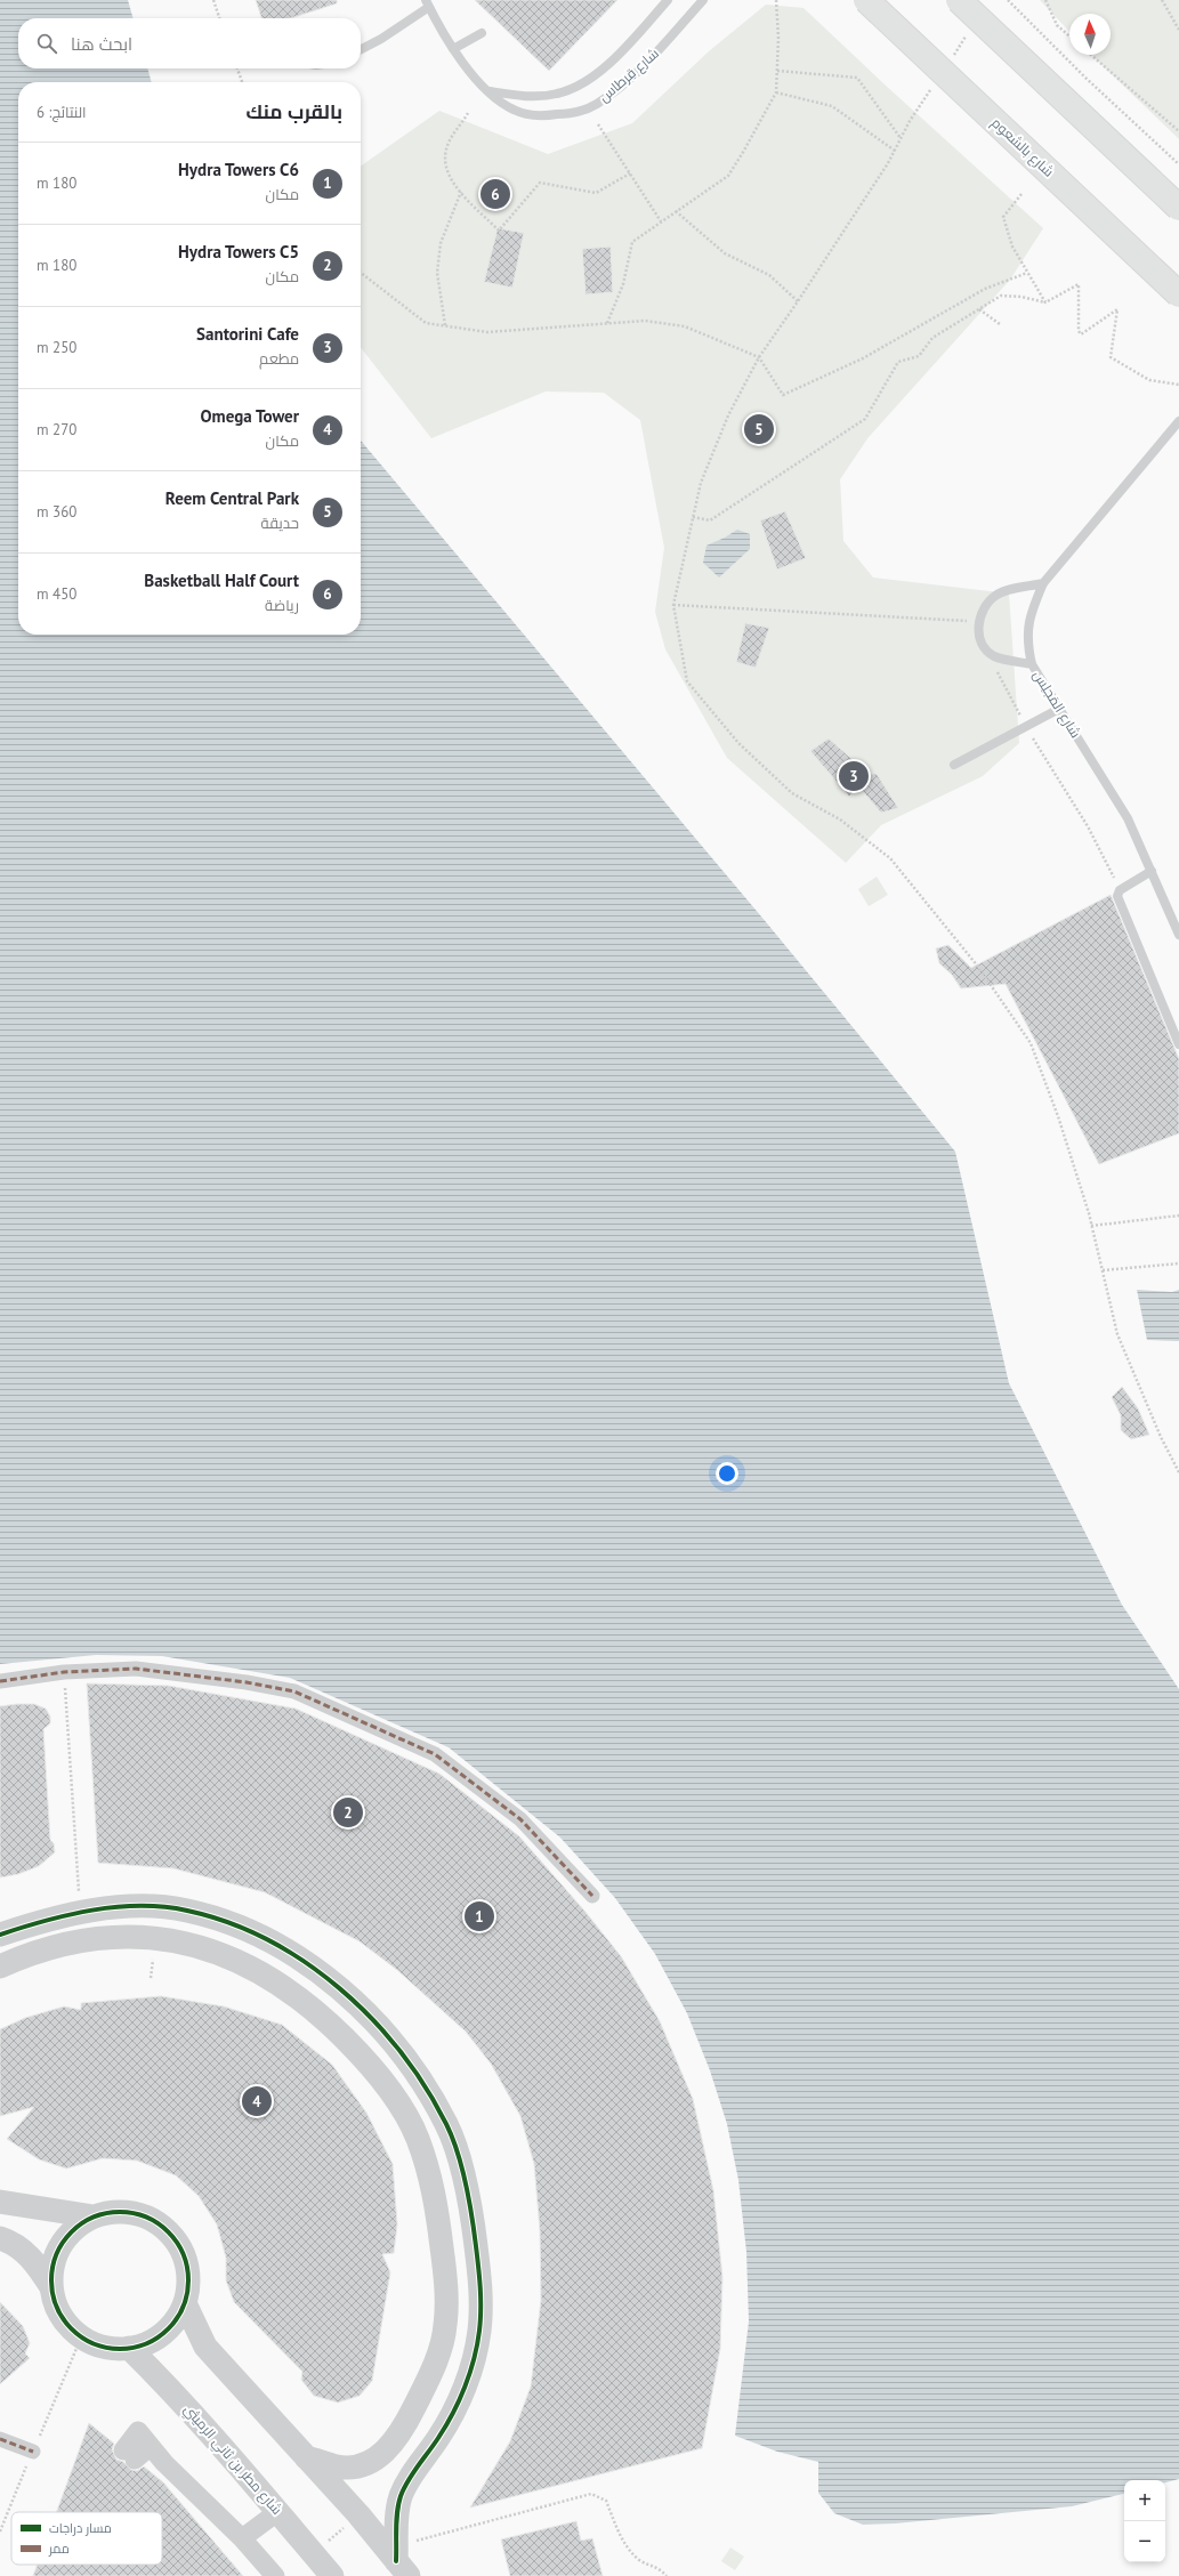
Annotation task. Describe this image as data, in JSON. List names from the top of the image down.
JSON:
{
  "streets": {
    "main road": ["شارع بالشعوم"],
    "street": ["شارع مطر بن ثاني الرميثي"],
    "lane": ["شارع قِرطاس", "شارع المَجلِس"]
  },
  "legend": ["مسار دراجات", "ممر"],
  "north": "top",
  "page": {
    "search": "ابحث هنا",
    "heading": ["بالقرب منك", "النتائج: 6"],
    "list": [
      {
        "mark": "1",
        "name": "Hydra Towers C6",
        "note": "مكان",
        "value": "180 m"
      },
      {
        "mark": "2",
        "name": "Hydra Towers C5",
        "note": "مكان",
        "value": "180 m"
      },
      {
        "mark": "3",
        "name": "Santorini Cafe",
        "note": "مطعم",
        "value": "250 m"
      },
      {
        "mark": "4",
        "name": "Omega Tower",
        "note": "مكان",
        "value": "270 m"
      },
      {
        "mark": "5",
        "name": "Reem Central Park",
        "note": "حديقة",
        "value": "360 m"
      },
      {
        "mark": "6",
        "name": "Basketball Half Court",
        "note": "رياضة",
        "value": "450 m"
      }
    ],
    "pins": [
      "6",
      "5",
      "3",
      "2",
      "1",
      "4"
    ],
    "map_buttons": ["+", "−"]
  }
}
